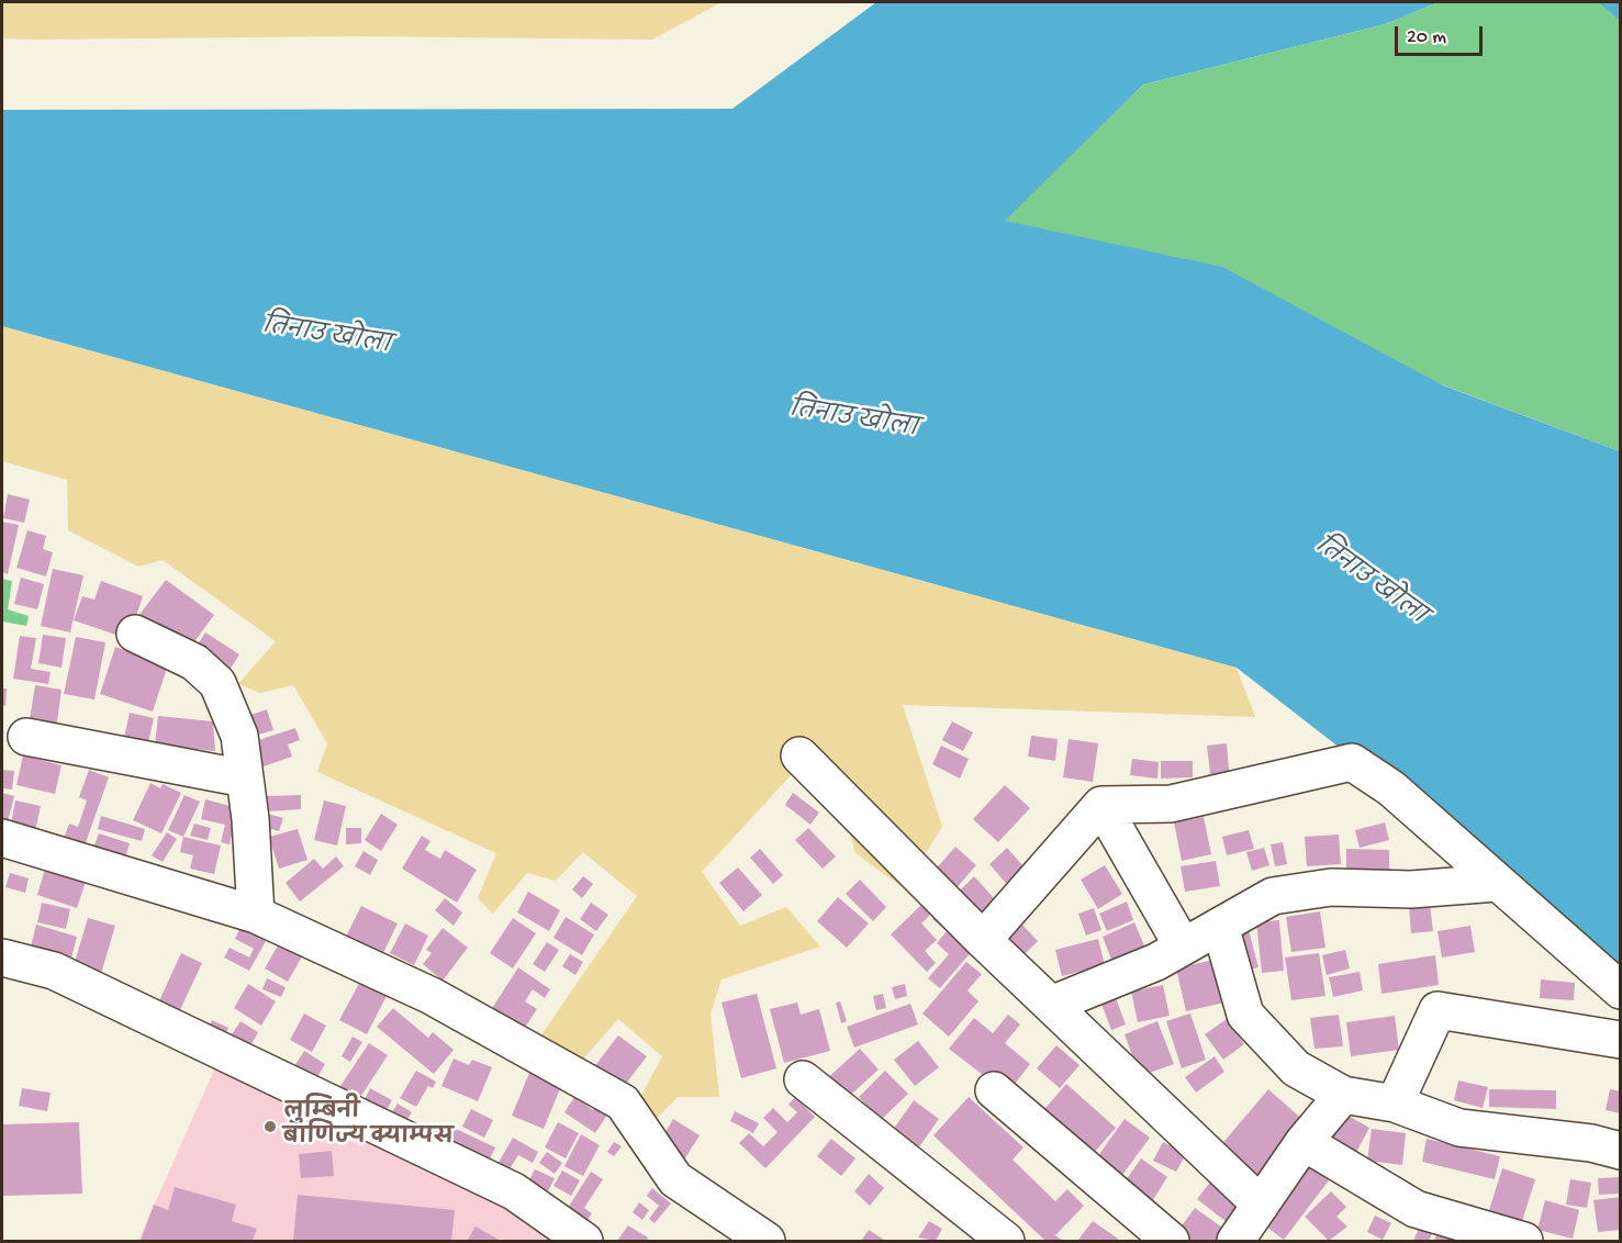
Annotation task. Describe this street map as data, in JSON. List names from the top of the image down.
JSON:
{
  "water": ["तिनाउ खोला"],
  "places": ["लुम्बिनी बाणिज्य क्याम्पस"],
  "scale_bar": "20 m"
}
